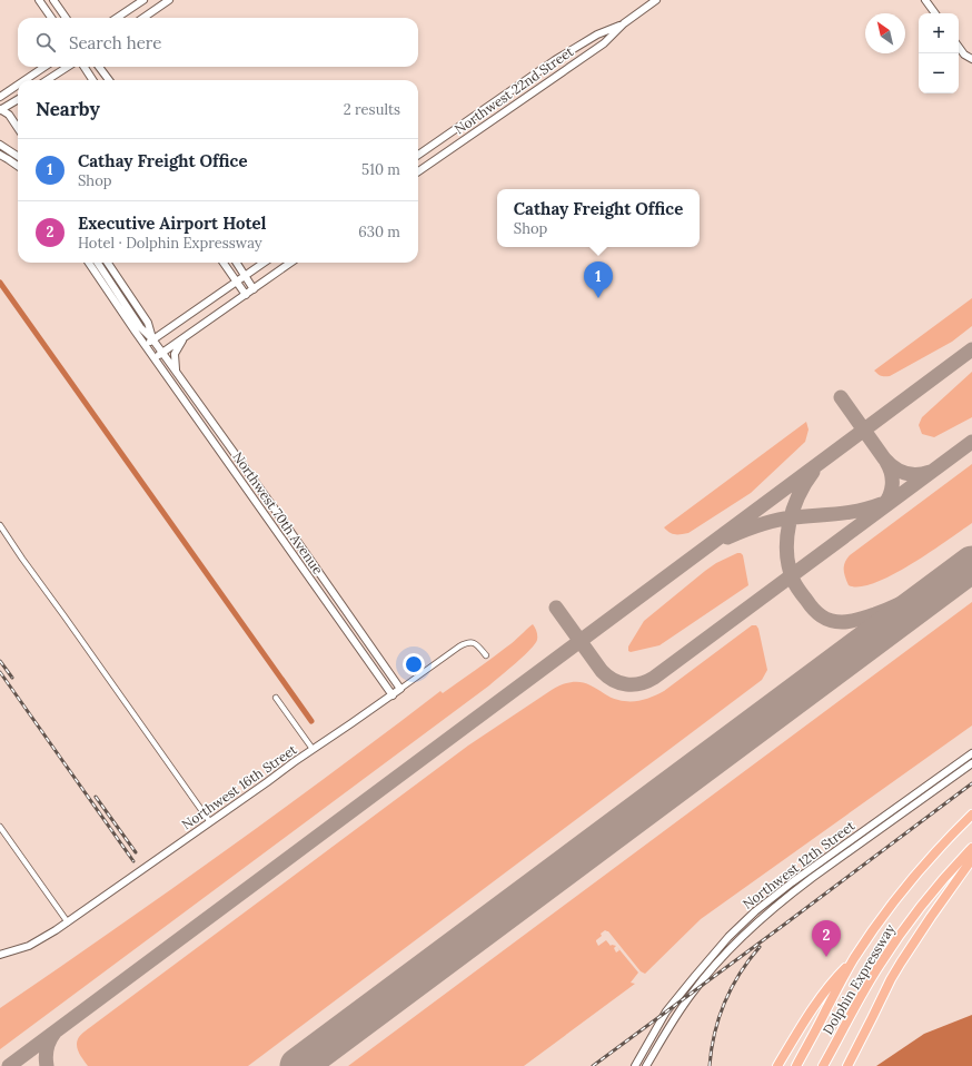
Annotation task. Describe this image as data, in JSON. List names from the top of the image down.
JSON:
{
  "streets": {
    "highway": ["Dolphin Expressway"],
    "main road": [
      "Northwest 22nd Street",
      "Northwest 70th Avenue",
      "Northwest 16th Street",
      "Northwest 12th Street"
    ]
  },
  "crossings": [
    ["Northwest 70th Avenue", "Northwest 16th Street"]
  ],
  "north": "top left",
  "page": {
    "map_buttons": ["+", "−"],
    "search": "Search here",
    "heading": ["Nearby", "2 results"],
    "list": [
      {
        "mark": "1",
        "name": "Cathay Freight Office",
        "note": "Shop",
        "value": "510 m"
      },
      {
        "mark": "2",
        "name": "Executive Airport Hotel",
        "note": "Hotel · Dolphin Expressway",
        "value": "630 m"
      }
    ],
    "popup": ["Cathay Freight Office", "Shop"],
    "pins": ["1", "2"]
  }
}
